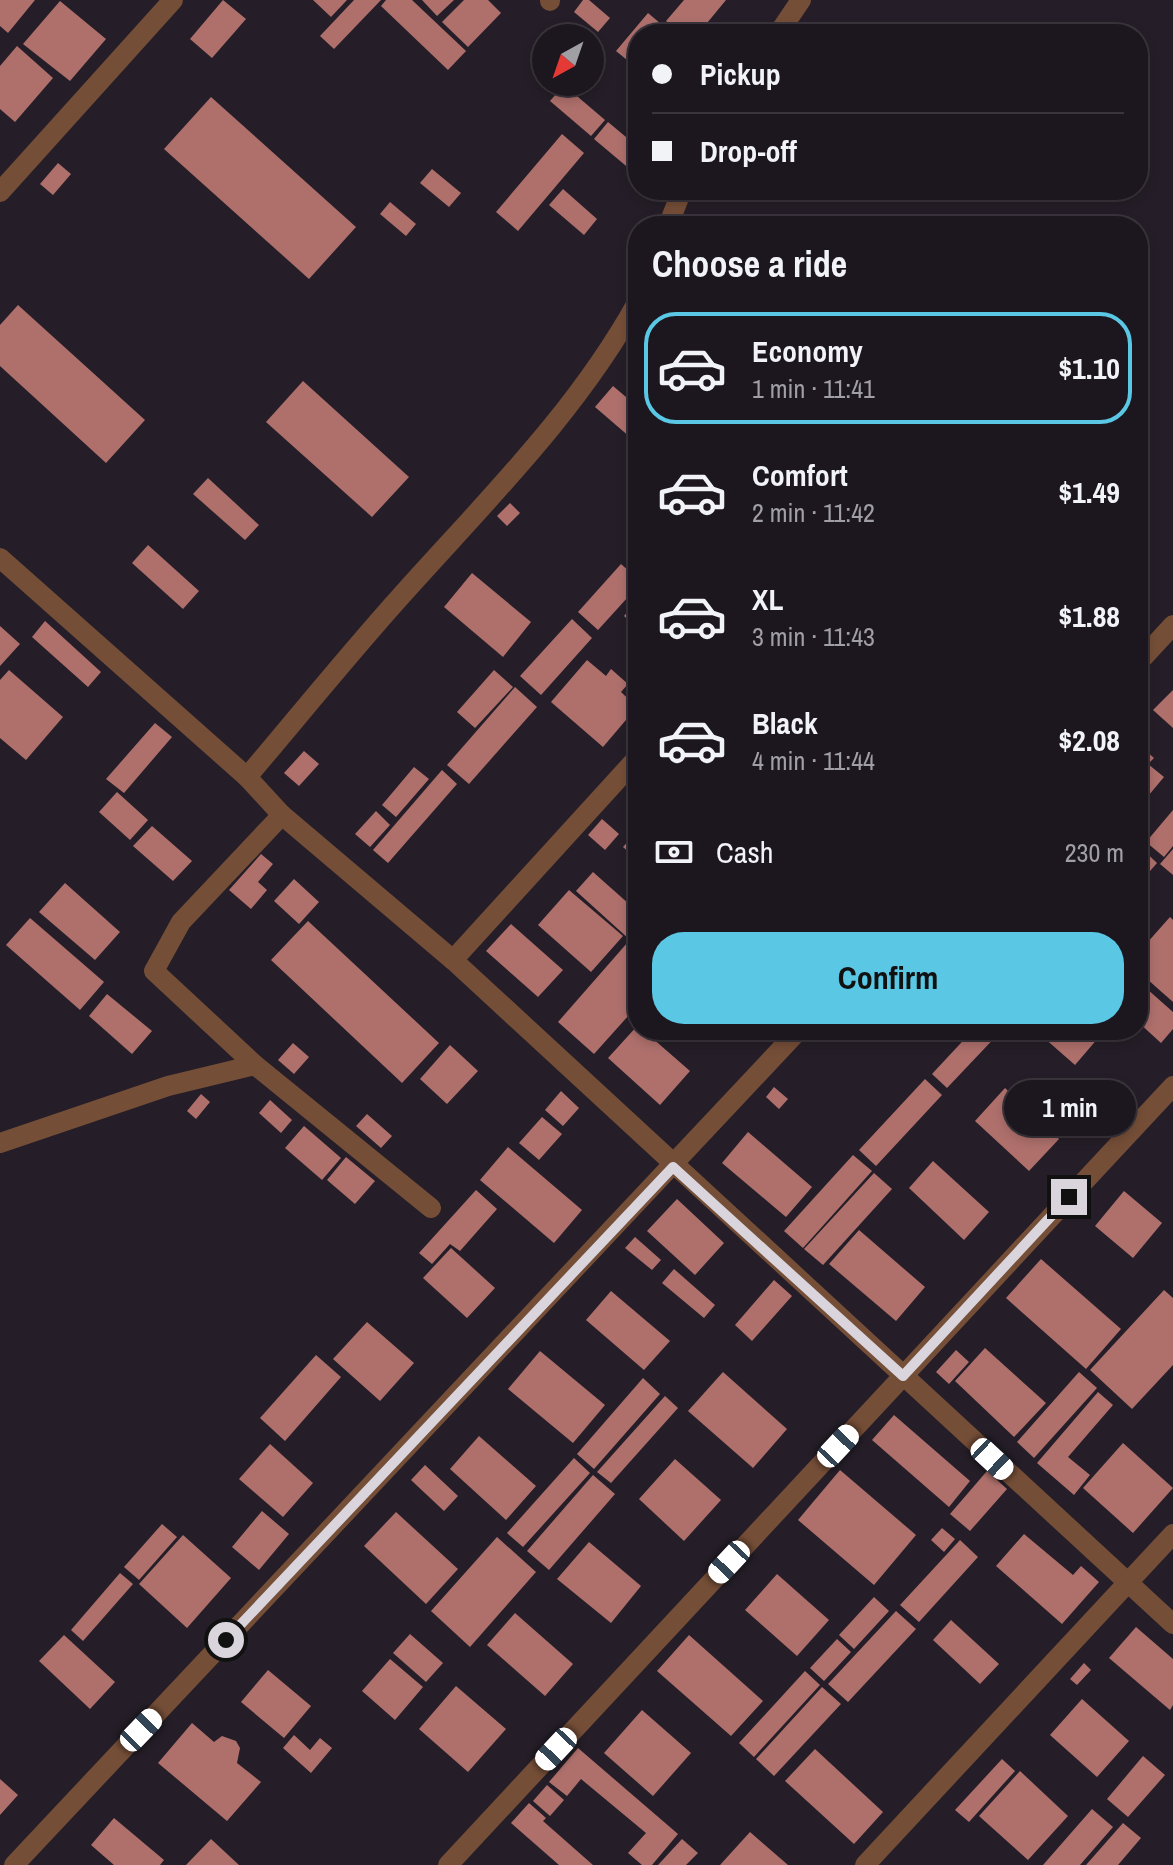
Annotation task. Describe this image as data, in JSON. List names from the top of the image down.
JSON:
{
  "north": "bottom left",
  "page": {
    "banner": ["Pickup", "Drop-off"],
    "heading": "Choose a ride",
    "list": [
      {
        "name": "Economy",
        "note": "1 min · 11:41",
        "value": "$1.10"
      },
      {
        "name": "Comfort",
        "note": "2 min · 11:42",
        "value": "$1.49"
      },
      {
        "name": "XL",
        "note": "3 min · 11:43",
        "value": "$1.88"
      },
      {
        "name": "Black",
        "note": "4 min · 11:44",
        "value": "$2.08"
      }
    ],
    "pay": ["Cash", "230 m"],
    "buttons": "Confirm",
    "bubble": "1 min"
  }
}
